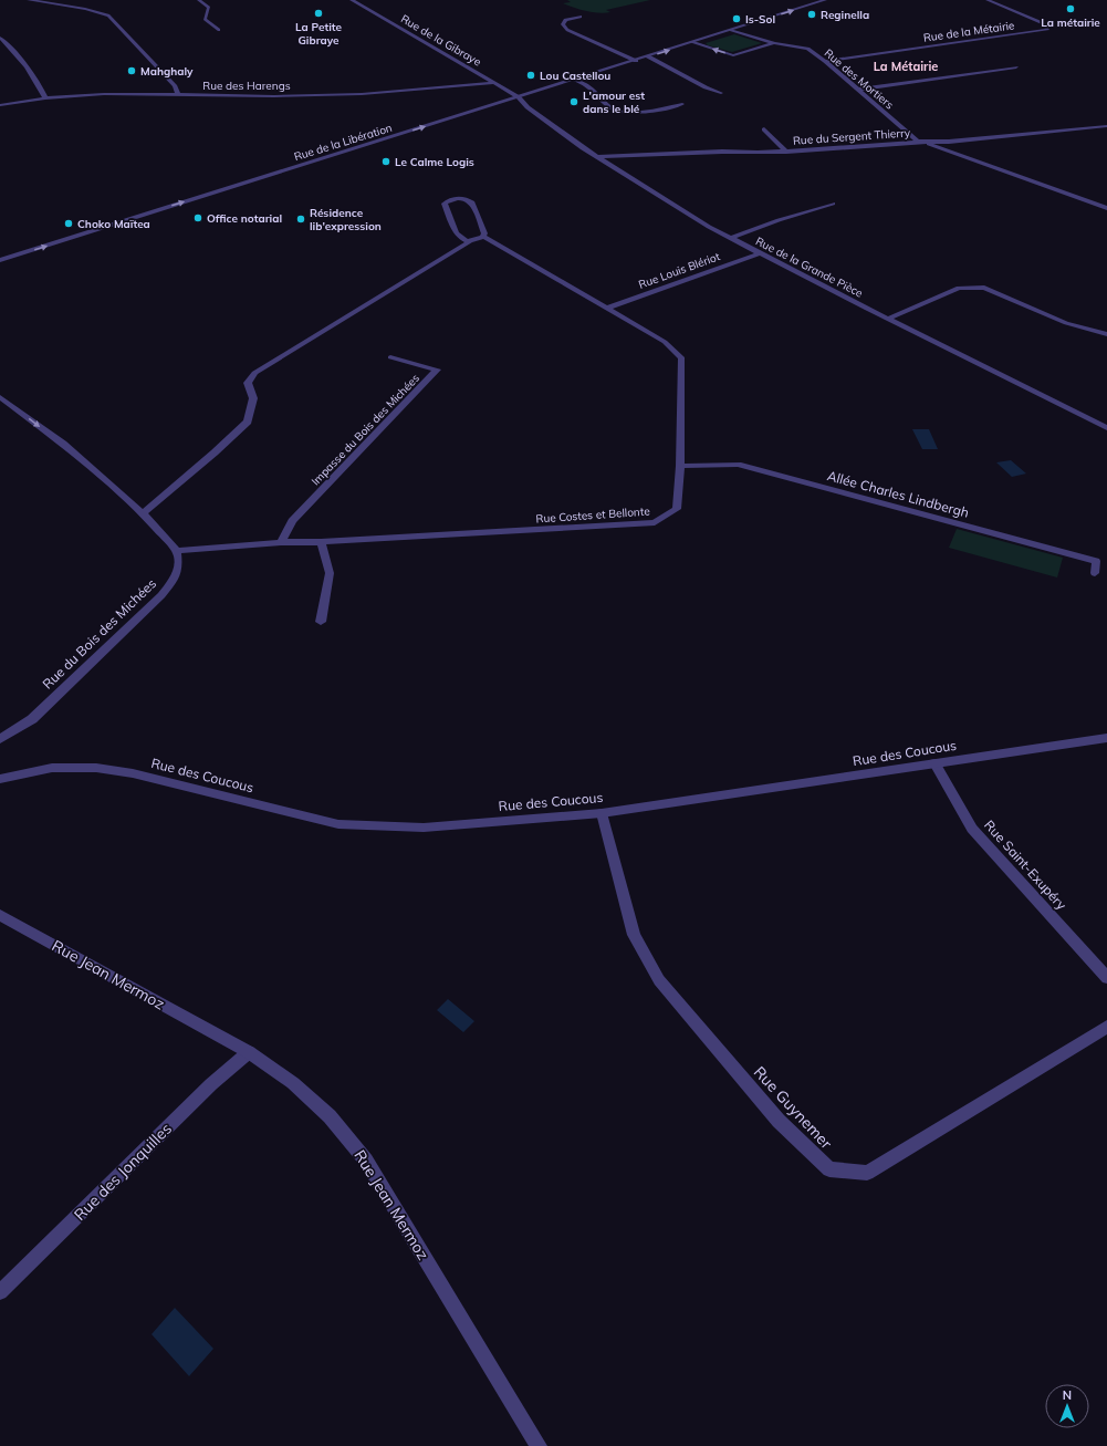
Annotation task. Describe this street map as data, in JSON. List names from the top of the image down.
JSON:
{
  "streets": {
    "street": [
      "Rue de la Métairie",
      "Rue de la Gibraye",
      "Rue des Mortiers",
      "Rue des Harengs",
      "Rue du Sergent Thierry",
      "Rue de la Libération",
      "Rue de la Grande Pièce",
      "Rue Louis Blériot",
      "Impasse du Bois des Michées",
      "Allée Charles Lindbergh",
      "Rue Costes et Bellonte",
      "Rue du Bois des Michées",
      "Rue des Coucous",
      "Rue Saint-Exupéry",
      "Rue Jean Mermoz",
      "Rue Guynemer",
      "Rue des Jonquilles"
    ]
  },
  "crossings": [
    ["Rue de la Métairie", "Rue des Mortiers"],
    ["Rue de la Gibraye", "Rue des Harengs"],
    ["Rue de la Gibraye", "Rue de la Libération"],
    ["Rue de la Gibraye", "Rue de la Grande Pièce"],
    ["Rue des Mortiers", "Rue du Sergent Thierry"],
    ["Rue des Mortiers", "Rue de la Libération"],
    ["Rue du Sergent Thierry", "Rue de la Grande Pièce"],
    ["Rue de la Libération", "Rue de la Grande Pièce"],
    ["Rue de la Grande Pièce", "Rue Louis Blériot"],
    ["Rue Louis Blériot", "Rue Costes et Bellonte"],
    ["Impasse du Bois des Michées", "Rue Costes et Bellonte"],
    ["Allée Charles Lindbergh", "Rue Costes et Bellonte"],
    ["Rue Costes et Bellonte", "Rue du Bois des Michées"],
    ["Rue des Coucous", "Rue Saint-Exupéry"],
    ["Rue des Coucous", "Rue Guynemer"],
    ["Rue Jean Mermoz", "Rue des Jonquilles"]
  ],
  "one_way": ["Rue de la Libération"],
  "districts": ["La Métairie"],
  "places": [
    "La métairie",
    "La Petite Gibraye",
    "Reginella",
    "Is-Sol",
    "Mahghaly",
    "Lou Castellou",
    "L'amour est dans le blé",
    "Le Calme Logis",
    "Office notarial",
    "Résidence lib'expression",
    "Choko Maïtea"
  ],
  "north": "top"
}
